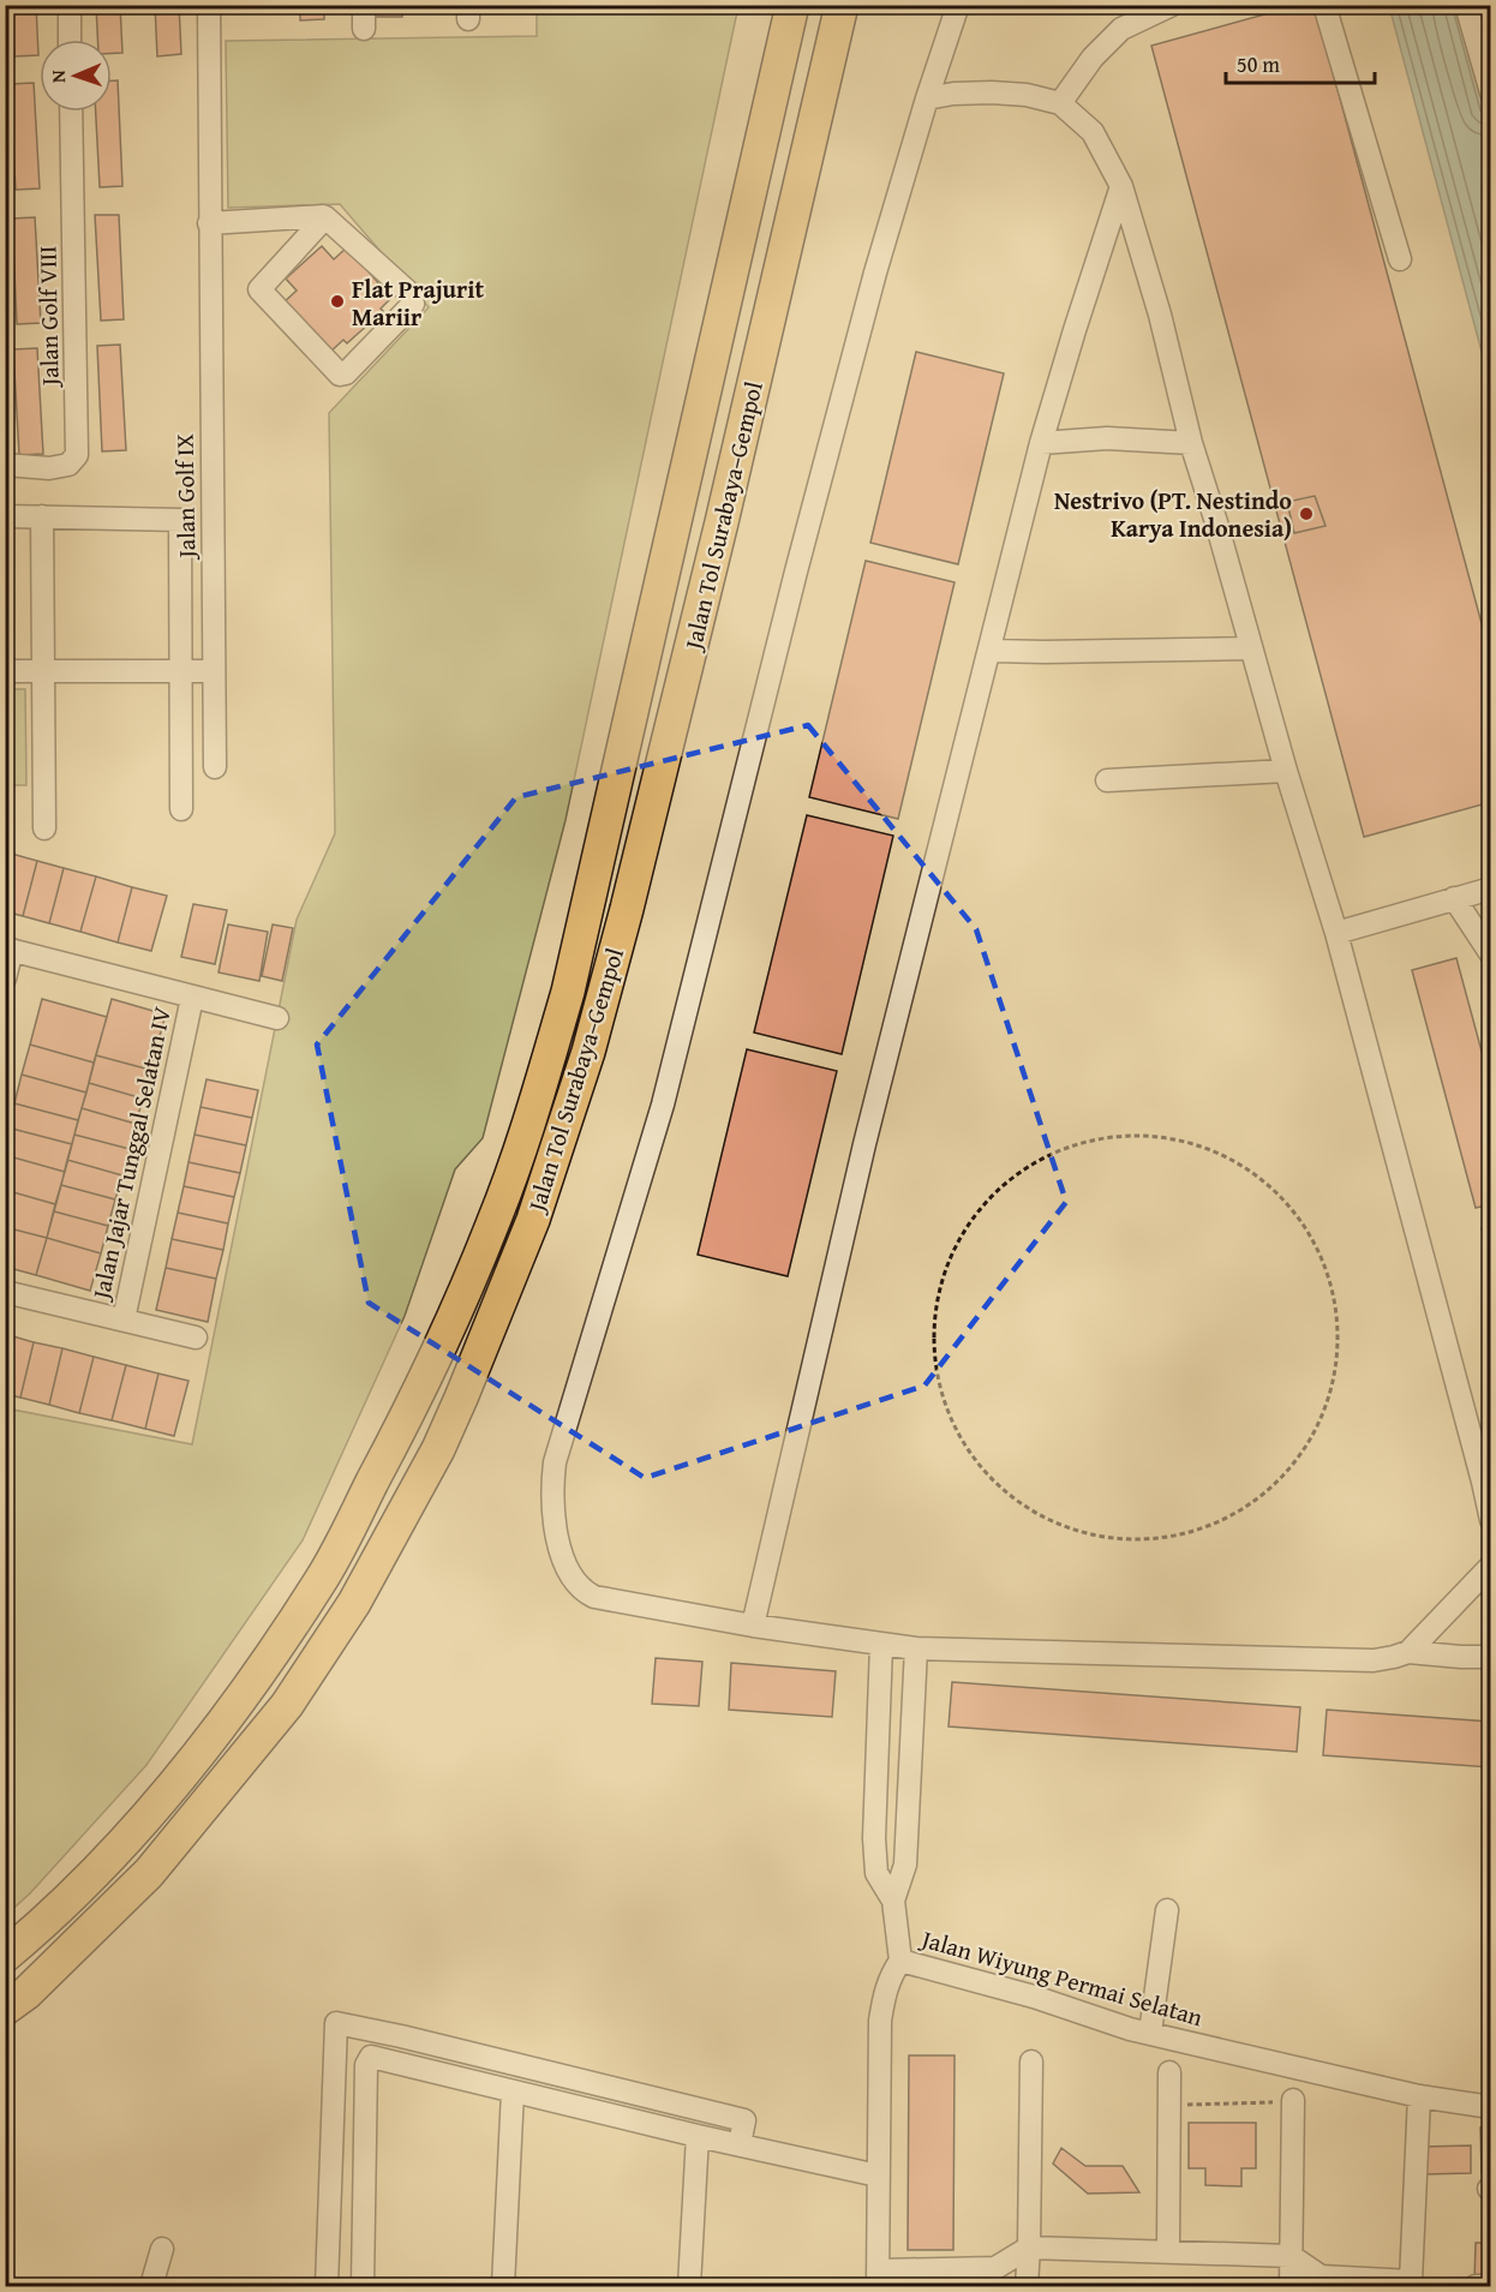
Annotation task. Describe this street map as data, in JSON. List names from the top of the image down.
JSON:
{
  "streets": {
    "highway": ["Jalan Tol Surabaya–Gempol"],
    "street": [
      "Jalan Golf VIII",
      "Jalan Golf IX",
      "Jalan Jajar Tunggal Selatan IV",
      "Jalan Wiyung Permai Selatan"
    ]
  },
  "places": ["Flat Prajurit Mariir", "Nestrivo (PT. Nestindo Karya Indonesia)"],
  "scale_bar": "50 m",
  "north": "left"
}
